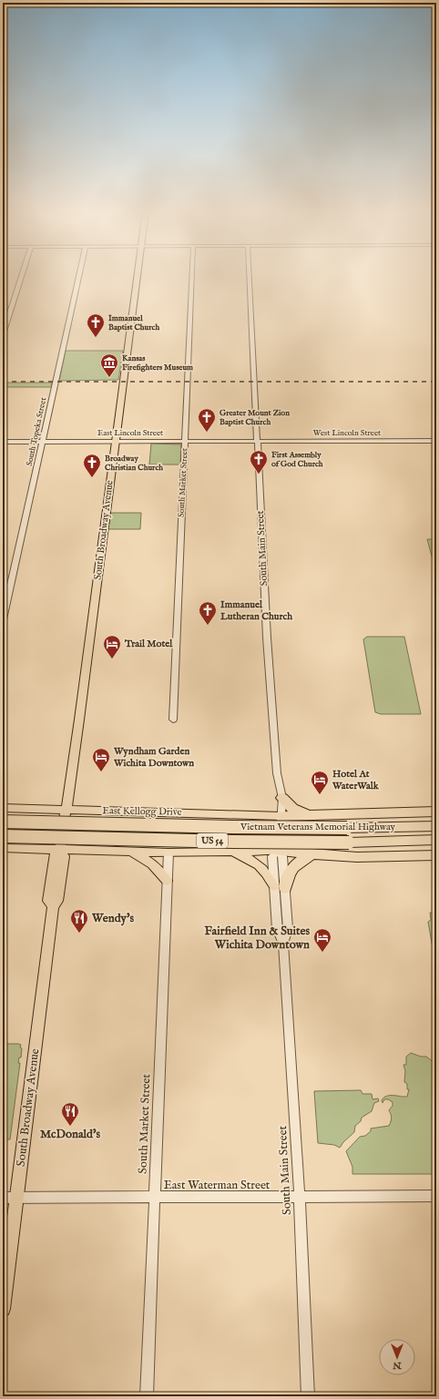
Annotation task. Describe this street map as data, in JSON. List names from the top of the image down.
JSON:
{
  "streets": {
    "highway": ["Vietnam Veterans Memorial Highway", "US 54"],
    "main road": ["South Broadway Avenue", "East Kellogg Drive"],
    "street": [
      "South Topeka Street",
      "East Lincoln Street",
      "West Lincoln Street",
      "South Market Street",
      "South Main Street",
      "East Waterman Street"
    ]
  },
  "crossings": [
    ["South Topeka Street", "East Lincoln Street"],
    ["East Lincoln Street", "West Lincoln Street"],
    ["East Lincoln Street", "South Market Street"],
    ["East Lincoln Street", "South Broadway Avenue"],
    ["East Lincoln Street", "South Main Street"],
    ["West Lincoln Street", "South Main Street"],
    ["South Market Street", "East Waterman Street"],
    ["South Broadway Avenue", "East Kellogg Drive"],
    ["South Broadway Avenue", "East Waterman Street"],
    ["South Main Street", "East Kellogg Drive"],
    ["South Main Street", "East Waterman Street"]
  ],
  "places": {
    "church": [
      "Immanuel Baptist Church",
      "Greater Mount Zion Baptist Church",
      "First Assembly of God Church",
      "Broadway Christian Church",
      "Immanuel Lutheran Church"
    ],
    "museum": ["Kansas Firefighters Museum"],
    "hotel": [
      "Trail Motel",
      "Wyndham Garden Wichita Downtown",
      "Hotel At WaterWalk",
      "Fairfield Inn & Suites Wichita Downtown"
    ],
    "restaurant": ["Wendy's", "McDonald's"]
  },
  "north": "bottom"
}
